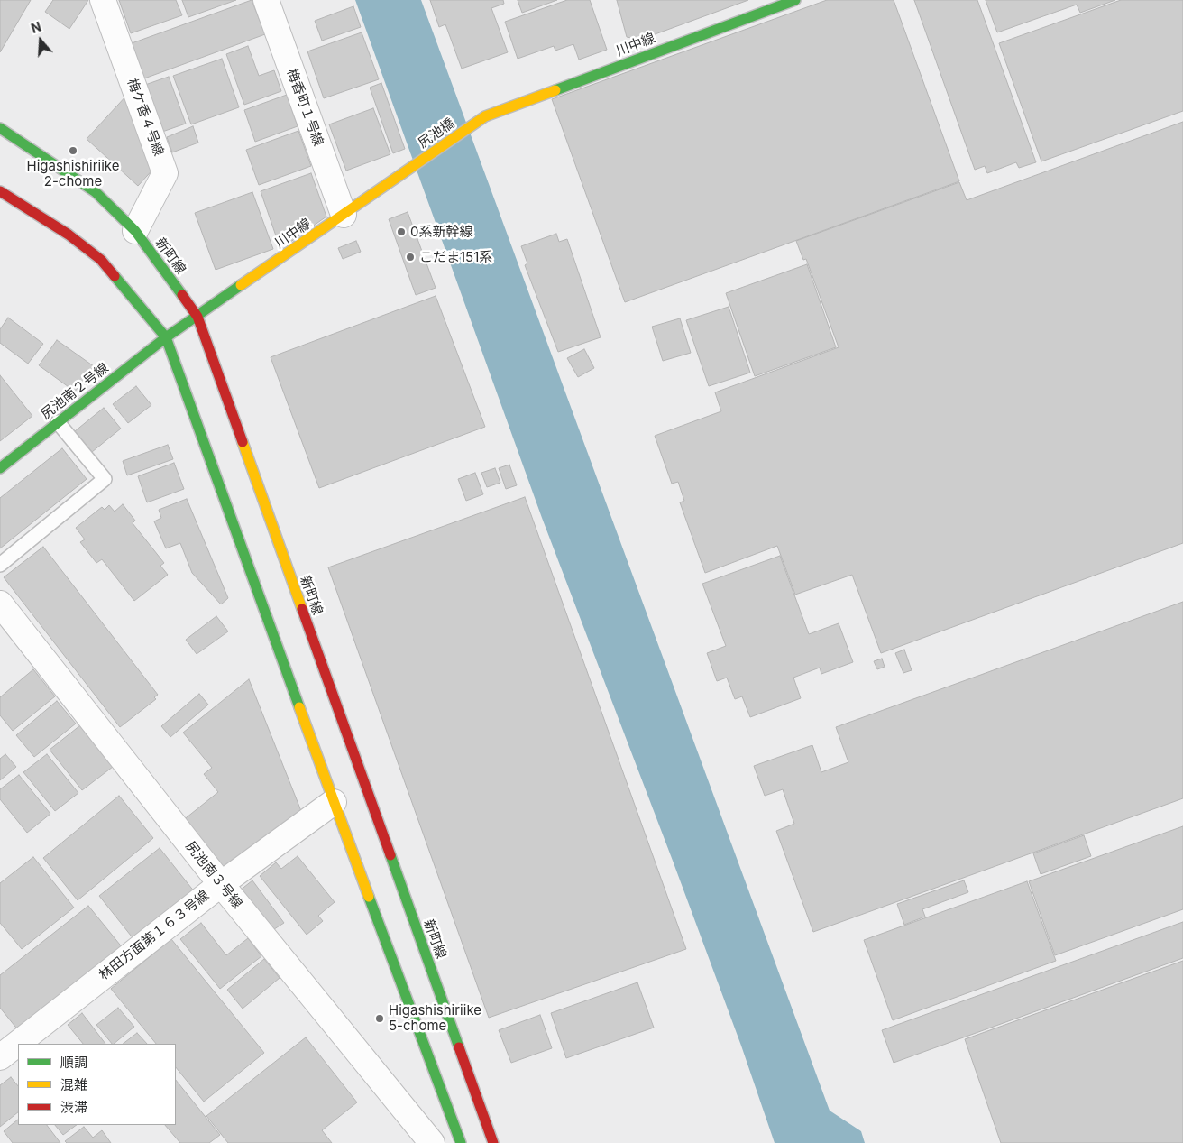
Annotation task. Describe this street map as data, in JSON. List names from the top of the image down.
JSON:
{
  "streets": {
    "street": [
      "川中線",
      "梅香町１号線",
      "梅ケ香４号線",
      "尻池橋",
      "新町線",
      "尻池南２号線",
      "尻池南３号線",
      "林田方面第１６３号線"
    ]
  },
  "crossings": [
    ["川中線", "梅香町１号線"],
    ["川中線", "尻池橋"],
    ["川中線", "新町線"],
    ["川中線", "尻池南２号線"],
    ["梅ケ香４号線", "新町線"],
    ["尻池南３号線", "林田方面第１６３号線"]
  ],
  "places": [
    "Higashishiriike 2-chome",
    "0系新幹線",
    "こだま151系",
    "Higashishiriike 5-chome"
  ],
  "legend": ["順調", "混雑", "渋滞"],
  "north": "top"
}
